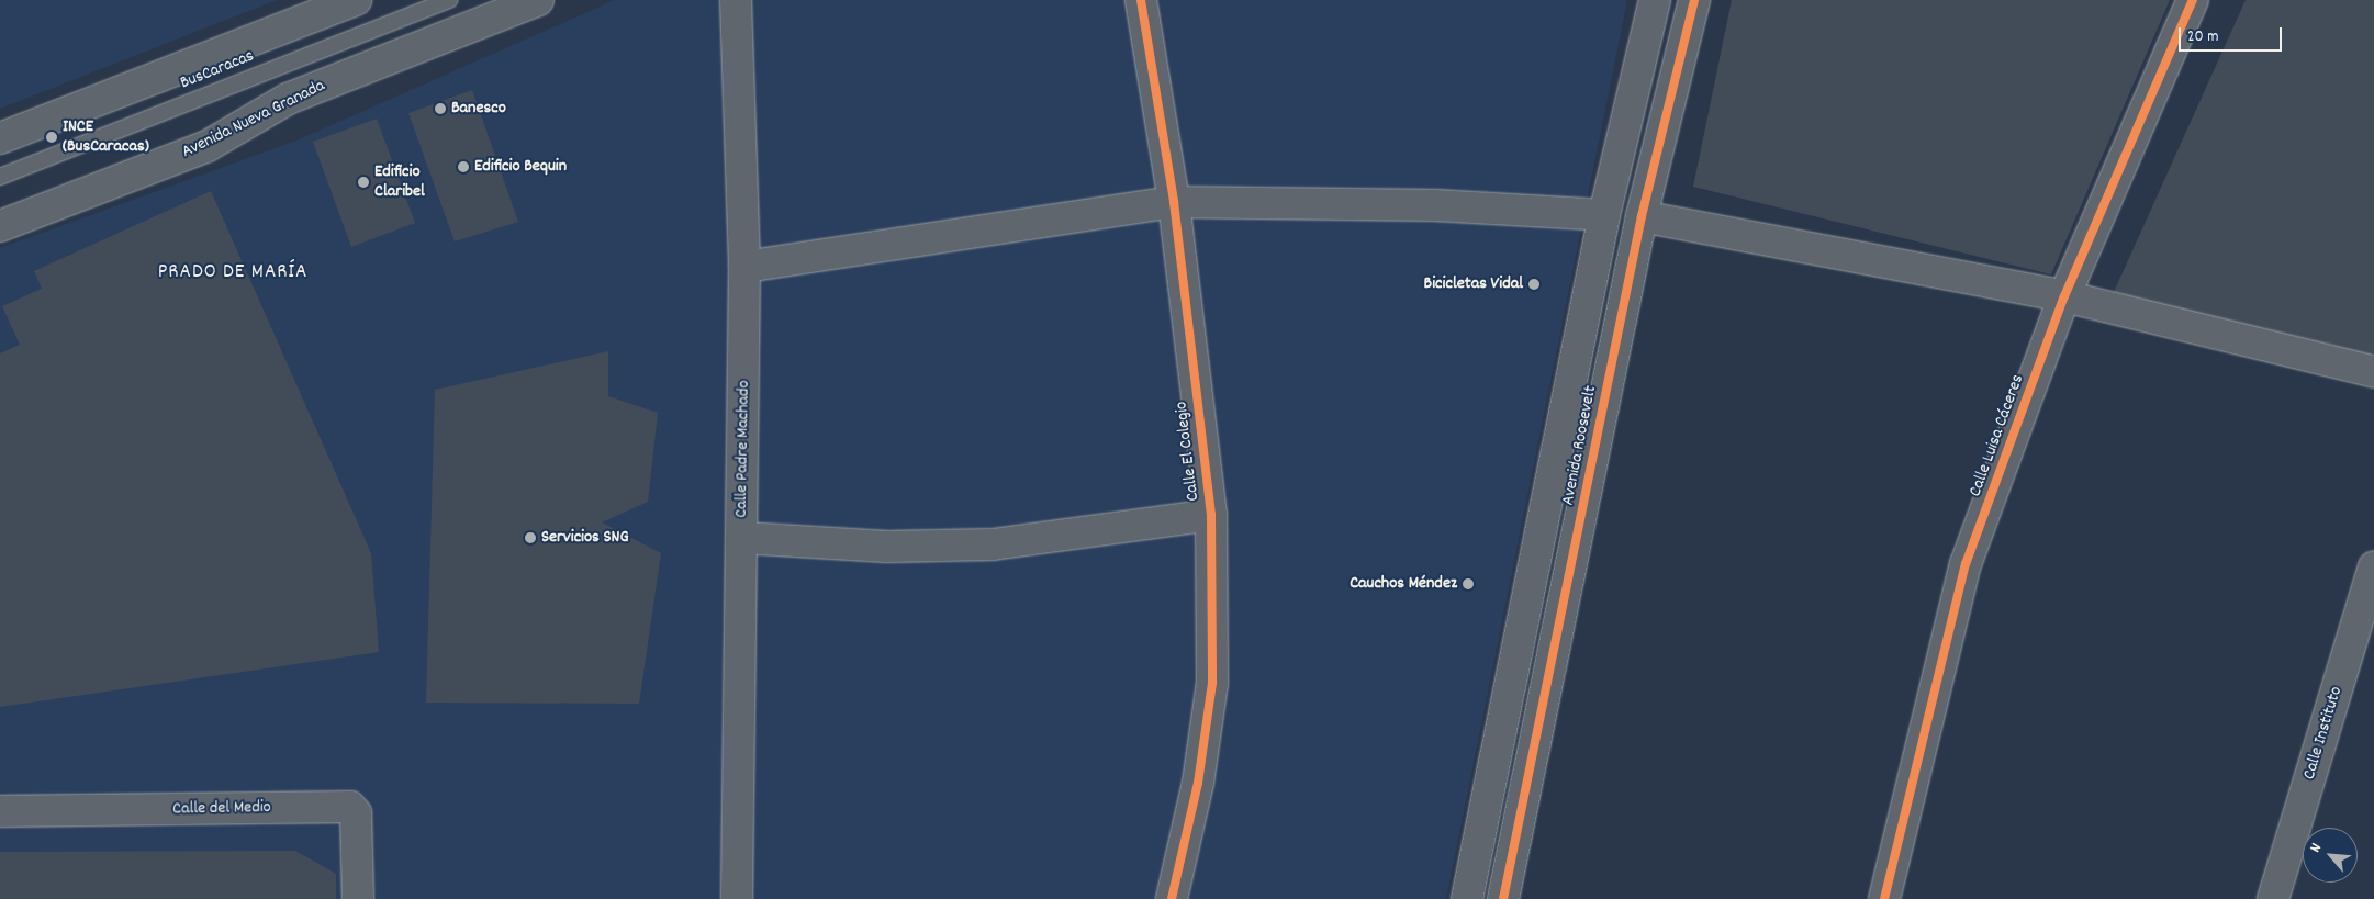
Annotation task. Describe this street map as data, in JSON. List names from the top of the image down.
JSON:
{
  "streets": {
    "street": [
      "Avenida Nueva Granada",
      "Calle Luisa Cáceres",
      "Avenida Roosevelt",
      "Calle Padre Machado",
      "Calle El Colegio",
      "Calle Instituto",
      "Calle del Medio"
    ],
    "lane": ["BusCaracas"]
  },
  "districts": ["PRADO DE MARÍA"],
  "places": [
    "Banesco",
    "INCE (BusCaracas)",
    "Edificio Bequin",
    "Edificio Claribel",
    "Bicicletas Vidal",
    "Servicios SNG",
    "Cauchos Méndez"
  ],
  "scale_bar": "20 m",
  "north": "top left"
}
